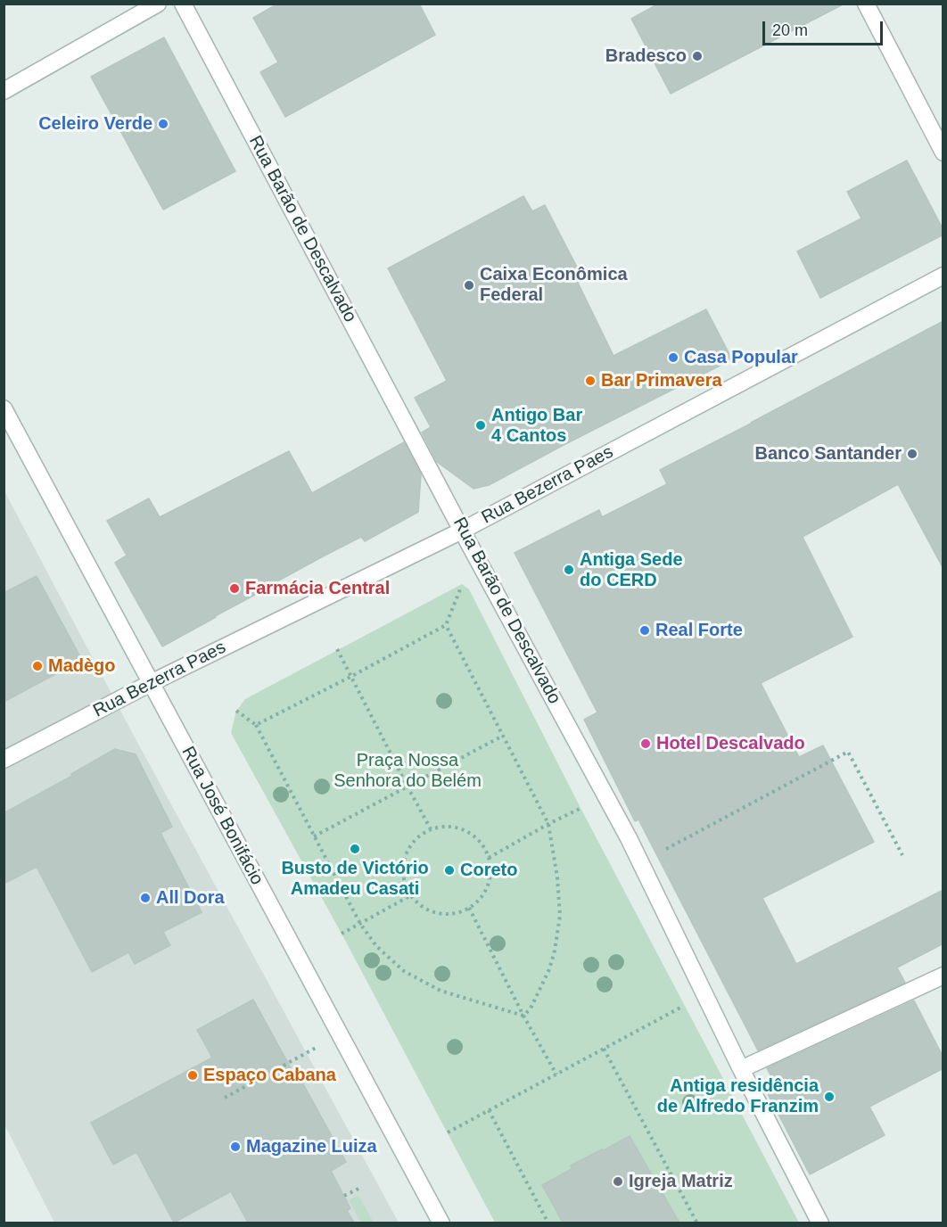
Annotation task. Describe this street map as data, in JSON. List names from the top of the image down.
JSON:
{
  "streets": {
    "street": ["Rua Barão de Descalvado", "Rua Bezerra Paes", "Rua José Bonifácio"]
  },
  "crossings": [
    ["Rua Barão de Descalvado", "Rua Bezerra Paes"],
    ["Rua Bezerra Paes", "Rua José Bonifácio"]
  ],
  "parks": ["Praça Nossa Senhora do Belém"],
  "places": [
    "Bradesco",
    "Celeiro Verde",
    "Caixa Econômica Federal",
    "Casa Popular",
    "Bar Primavera",
    "Antigo Bar 4 Cantos",
    "Banco Santander",
    "Antiga Sede do CERD",
    "Farmácia Central",
    "Real Forte",
    "Madègo",
    "Hotel Descalvado",
    "Busto de Victório Amadeu Casati",
    "Coreto",
    "All Dora",
    "Espaço Cabana",
    "Antiga residência de Alfredo Franzim",
    "Magazine Luiza",
    "Igreja Matriz"
  ],
  "scale_bar": "20 m"
}
